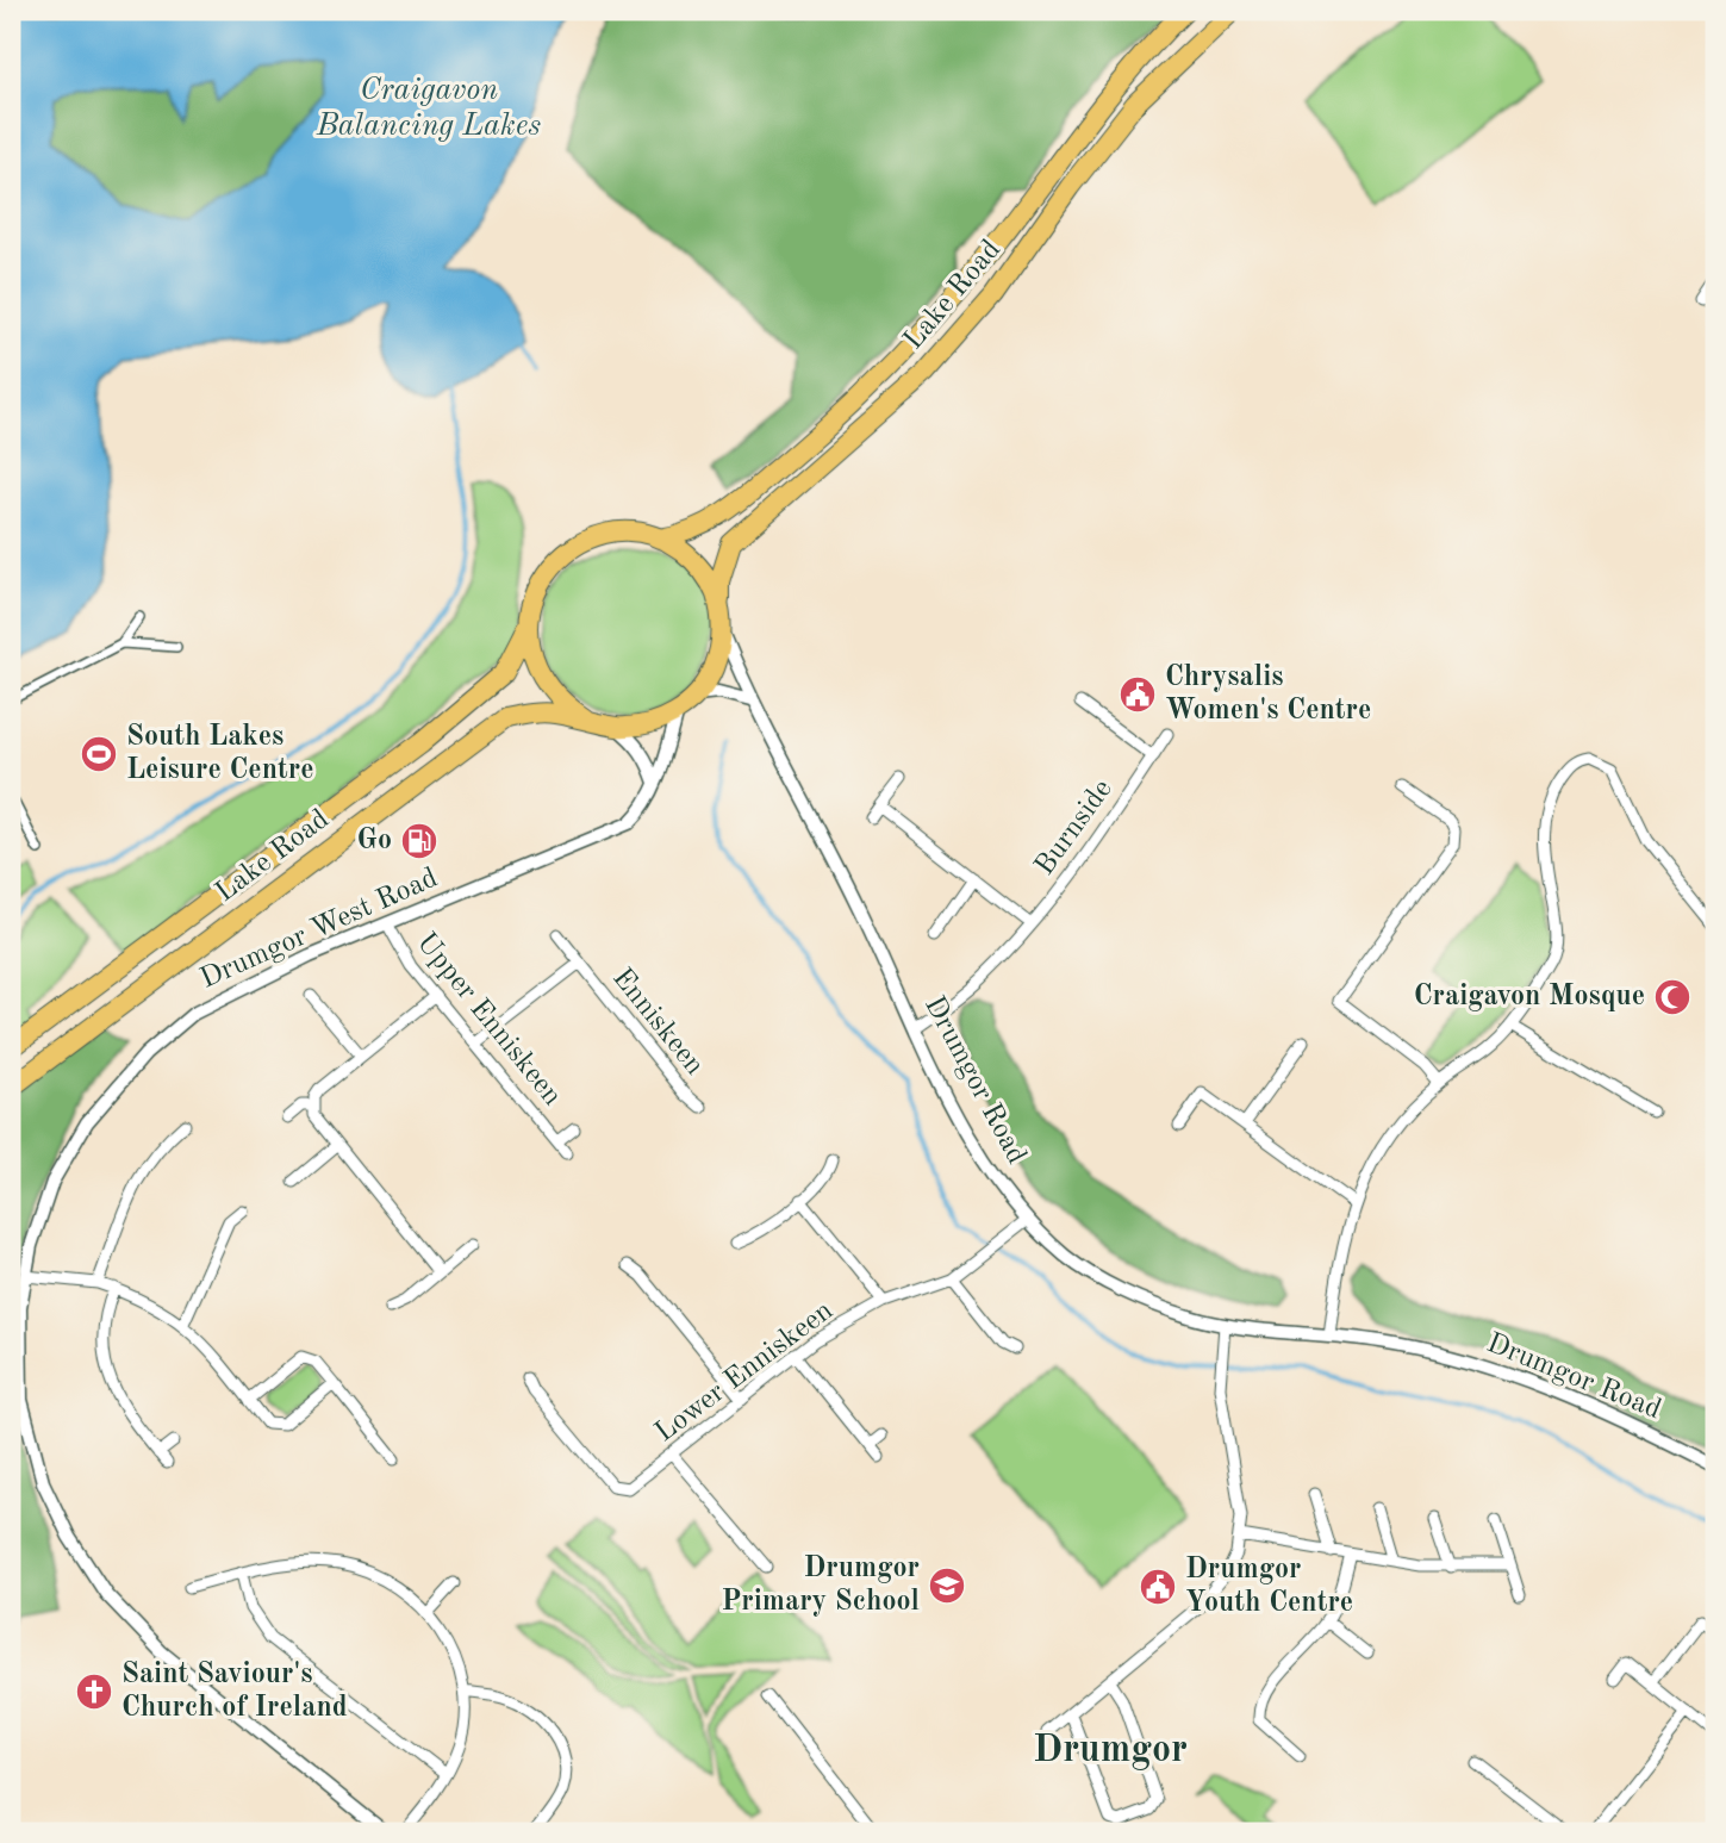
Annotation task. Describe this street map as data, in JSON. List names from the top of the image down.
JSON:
{
  "streets": {
    "highway": ["Lake Road"],
    "street": [
      "Burnside",
      "Drumgor West Road",
      "Upper Enniskeen",
      "Enniskeen",
      "Drumgor Road",
      "Lower Enniskeen"
    ]
  },
  "crossings": [
    ["Lake Road", "Drumgor West Road"],
    ["Lake Road", "Drumgor Road"],
    ["Burnside", "Drumgor Road"],
    ["Drumgor West Road", "Upper Enniskeen"],
    ["Drumgor West Road", "Drumgor Road"],
    ["Upper Enniskeen", "Enniskeen"],
    ["Drumgor Road", "Lower Enniskeen"]
  ],
  "districts": ["Drumgor"],
  "water": ["Craigavon Balancing Lakes"],
  "places": {
    "public building": ["Chrysalis Women's Centre", "Drumgor Youth Centre"],
    "sports": ["South Lakes Leisure Centre"],
    "fuel station": ["Go"],
    "mosque": ["Craigavon Mosque"],
    "school or university": ["Drumgor Primary School"],
    "church": ["Saint Saviour's Church of Ireland"]
  }
}
